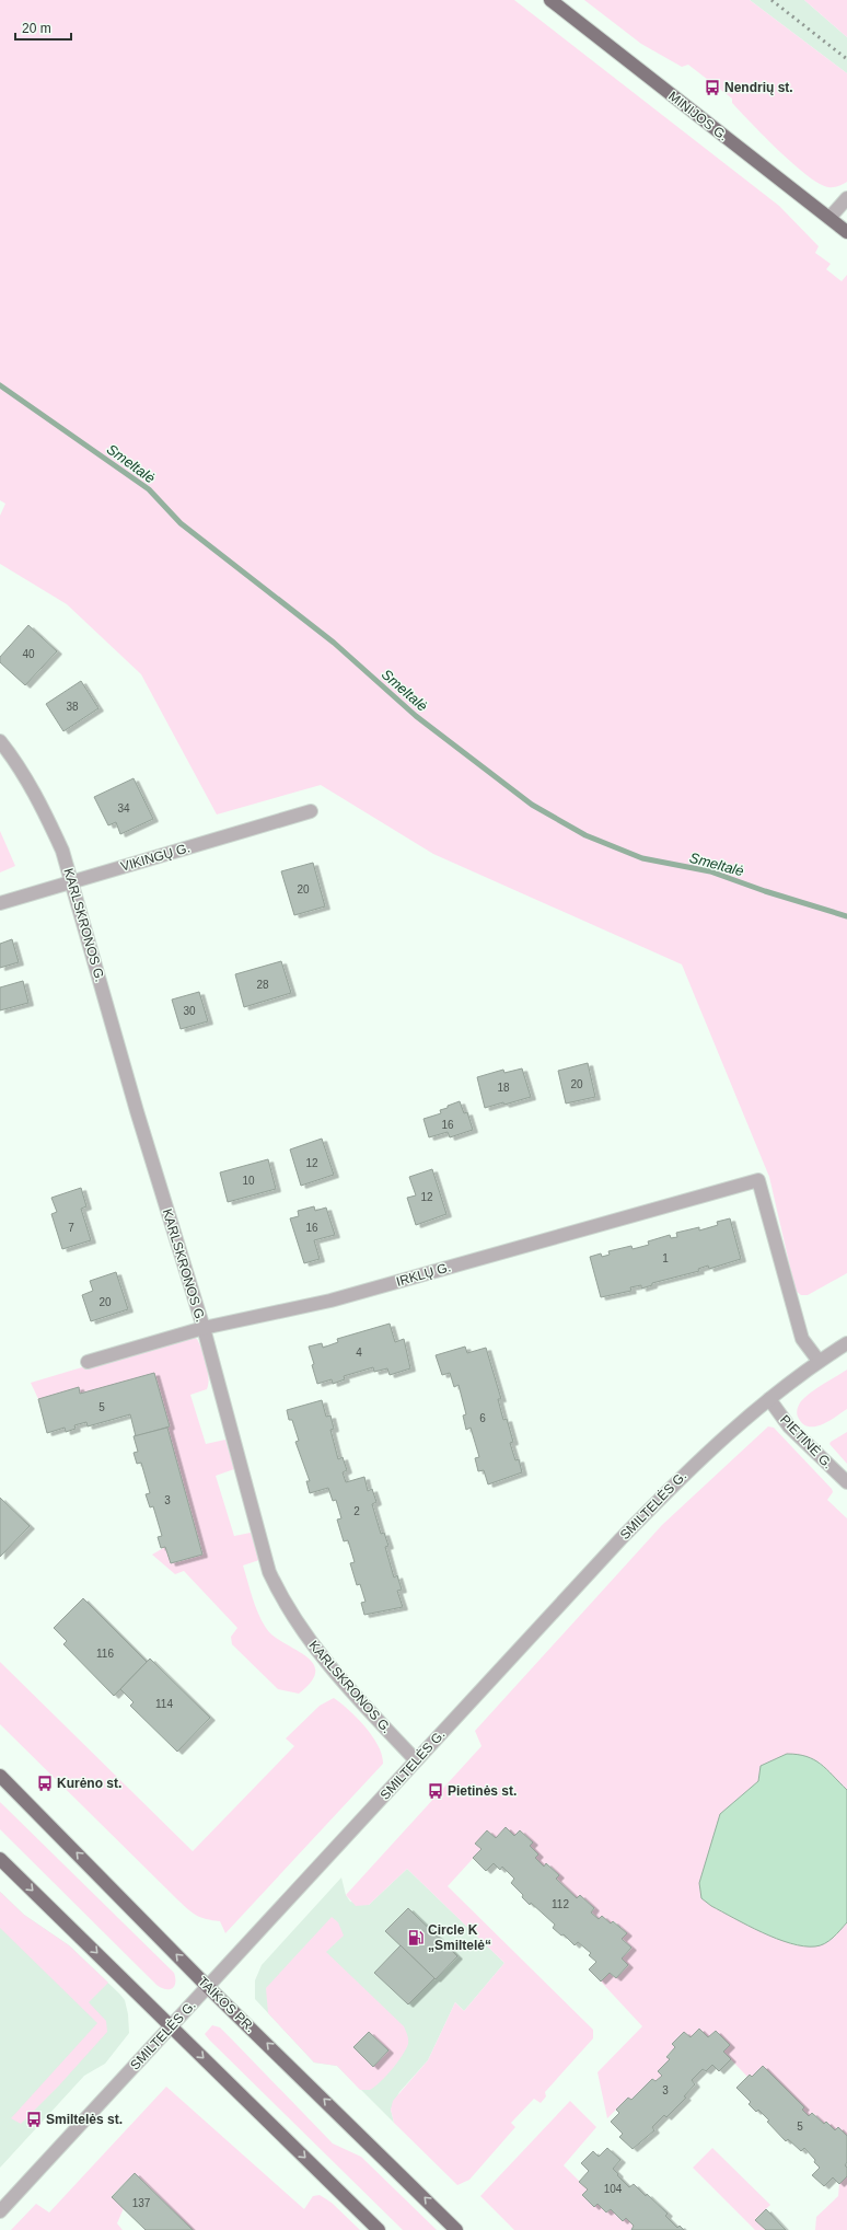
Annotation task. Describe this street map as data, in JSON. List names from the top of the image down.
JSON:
{
  "streets": {
    "main road": ["MINIJOS G.", "TAIKOS PR."],
    "street": [
      "VIKINGŲ G.",
      "KARLSKRONOS G.",
      "IRKLŲ G.",
      "PIETINĖ G.",
      "SMILTELĖS G."
    ]
  },
  "crossings": [
    ["VIKINGŲ G.", "KARLSKRONOS G."],
    ["KARLSKRONOS G.", "IRKLŲ G."],
    ["KARLSKRONOS G.", "SMILTELĖS G."],
    ["IRKLŲ G.", "SMILTELĖS G."],
    ["PIETINĖ G.", "SMILTELĖS G."],
    ["SMILTELĖS G.", "TAIKOS PR."]
  ],
  "water": ["Smeltalė"],
  "places": {
    "bus stop": [
      "Nendrių st.",
      "Kurėno st.",
      "Pietinės st.",
      "Smiltelės st."
    ],
    "fuel station": ["Circle K „Smiltelė“"]
  },
  "house_numbers": [
    "40",
    "38",
    "34",
    "20",
    "28",
    "30",
    "20",
    "18",
    "16",
    "12",
    "10",
    "12",
    "7",
    "16",
    "1",
    "20",
    "4",
    "5",
    "6",
    "3",
    "2",
    "116",
    "114",
    "112",
    "3",
    "5",
    "104",
    "137"
  ],
  "scale_bar": "20 m"
}
